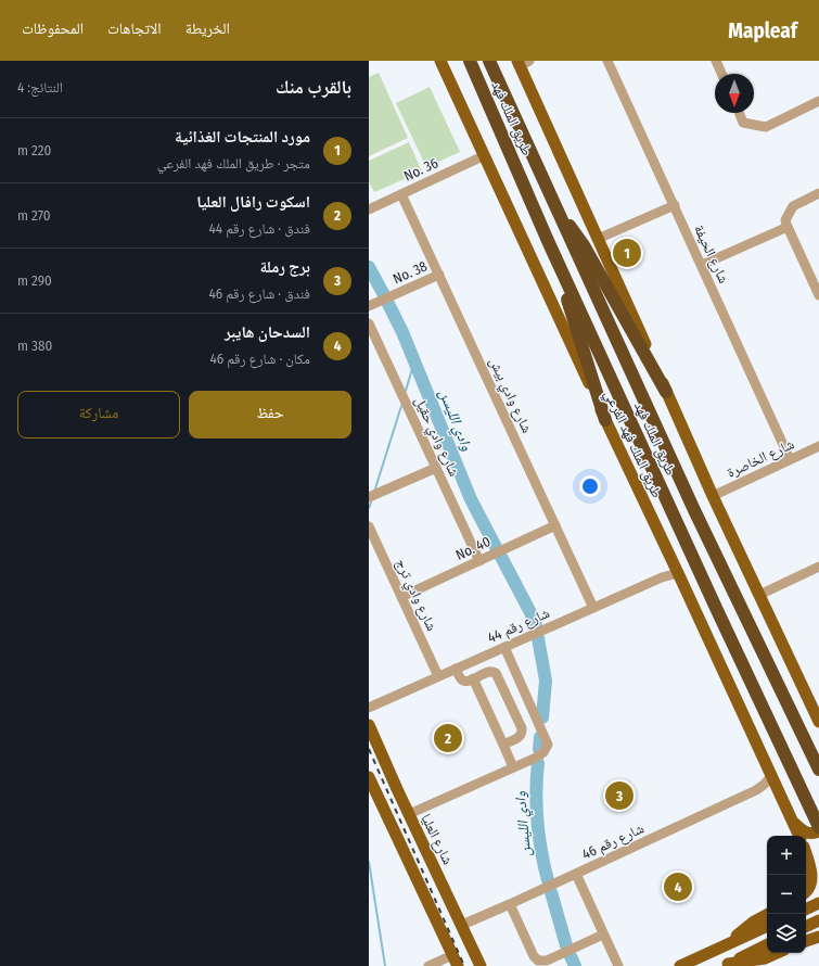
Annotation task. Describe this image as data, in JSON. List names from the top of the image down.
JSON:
{
  "streets": {
    "highway": ["طريق الملك فهد"],
    "main road": ["طريق الملك فهد الفرعي", "شارع العليا"],
    "street": [
      "No. 36",
      "شارع الحيفة",
      "No. 38",
      "شارع وادي بيش",
      "شارع وادي حقيل",
      "شارع الخاصرة",
      "No. 40",
      "شارع وادي ترج",
      "شارع رقم 44",
      "شارع رقم 46"
    ]
  },
  "crossings": [
    ["No. 36", "شارع وادي بيش"],
    ["No. 36", "طريق الملك فهد الفرعي"],
    ["شارع الحيفة", "شارع الخاصرة"],
    ["No. 38", "شارع وادي بيش"],
    ["شارع وادي بيش", "No. 40"],
    ["شارع وادي بيش", "شارع رقم 44"],
    ["شارع وادي حقيل", "No. 40"],
    ["طريق الملك فهد الفرعي", "شارع رقم 44"],
    ["طريق الملك فهد الفرعي", "شارع رقم 46"],
    ["No. 40", "شارع وادي ترج"],
    ["شارع وادي ترج", "شارع رقم 44"],
    ["شارع العليا", "شارع رقم 46"]
  ],
  "water": ["وادي الليسن"],
  "north": "bottom",
  "page": {
    "header": "Mapleaf",
    "nav": ["الخريطة", "الاتجاهات", "المحفوظات"],
    "heading": ["بالقرب منك", "النتائج: 4"],
    "list": [
      {
        "mark": "1",
        "name": "مورد المنتجات الغذائية",
        "note": "متجر · طريق الملك فهد الفرعي",
        "value": "220 m"
      },
      {
        "mark": "2",
        "name": "اسكوت رافال العليا",
        "note": "فندق · شارع رقم 44",
        "value": "270 m"
      },
      {
        "mark": "3",
        "name": "برج رملة",
        "note": "فندق · شارع رقم 46",
        "value": "290 m"
      },
      {
        "mark": "4",
        "name": "السدحان هايبر",
        "note": "مكان · شارع رقم 46",
        "value": "380 m"
      }
    ],
    "pins": [
      "1",
      "2",
      "3",
      "4"
    ],
    "buttons": ["حفظ", "مشاركة"],
    "map_buttons": ["+", "−"]
  }
}
